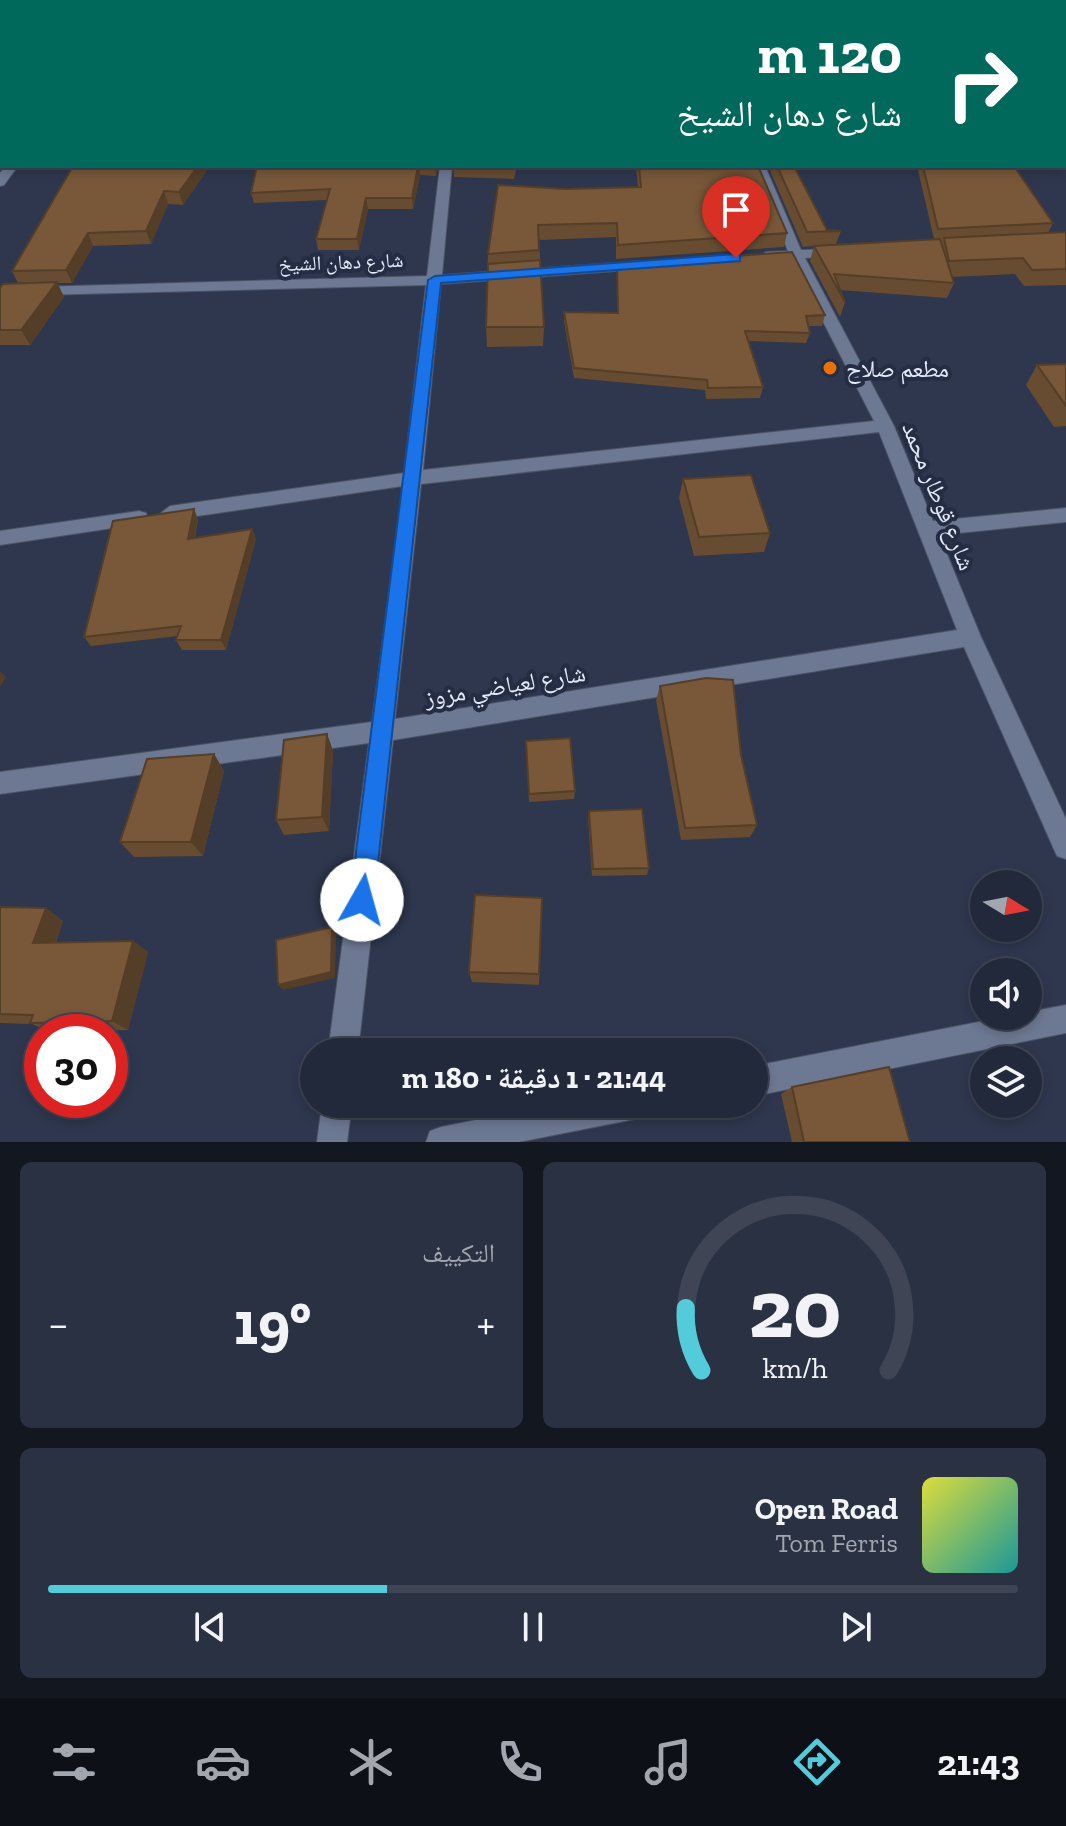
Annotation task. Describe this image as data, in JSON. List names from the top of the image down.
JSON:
{
  "streets": {
    "street": ["شارع دهان الشيخ", "شارع قوطار محمد", "شارع لعياضي مزوز"]
  },
  "crossings": [
    ["شارع قوطار محمد", "شارع لعياضي مزوز"]
  ],
  "places": ["مطعم صلاح"],
  "north": "right",
  "page": {
    "turn": ["120 m", "شارع دهان الشيخ"],
    "limit": "30",
    "trip": "21:44 · 1 دقيقة · 180 m",
    "tile": "التكييف",
    "heat": ["−", "19°", "+"],
    "song": ["Open Road", "Tom Ferris"],
    "tabs": "21:43",
    "gauge": ["20", "km/h"]
  }
}
